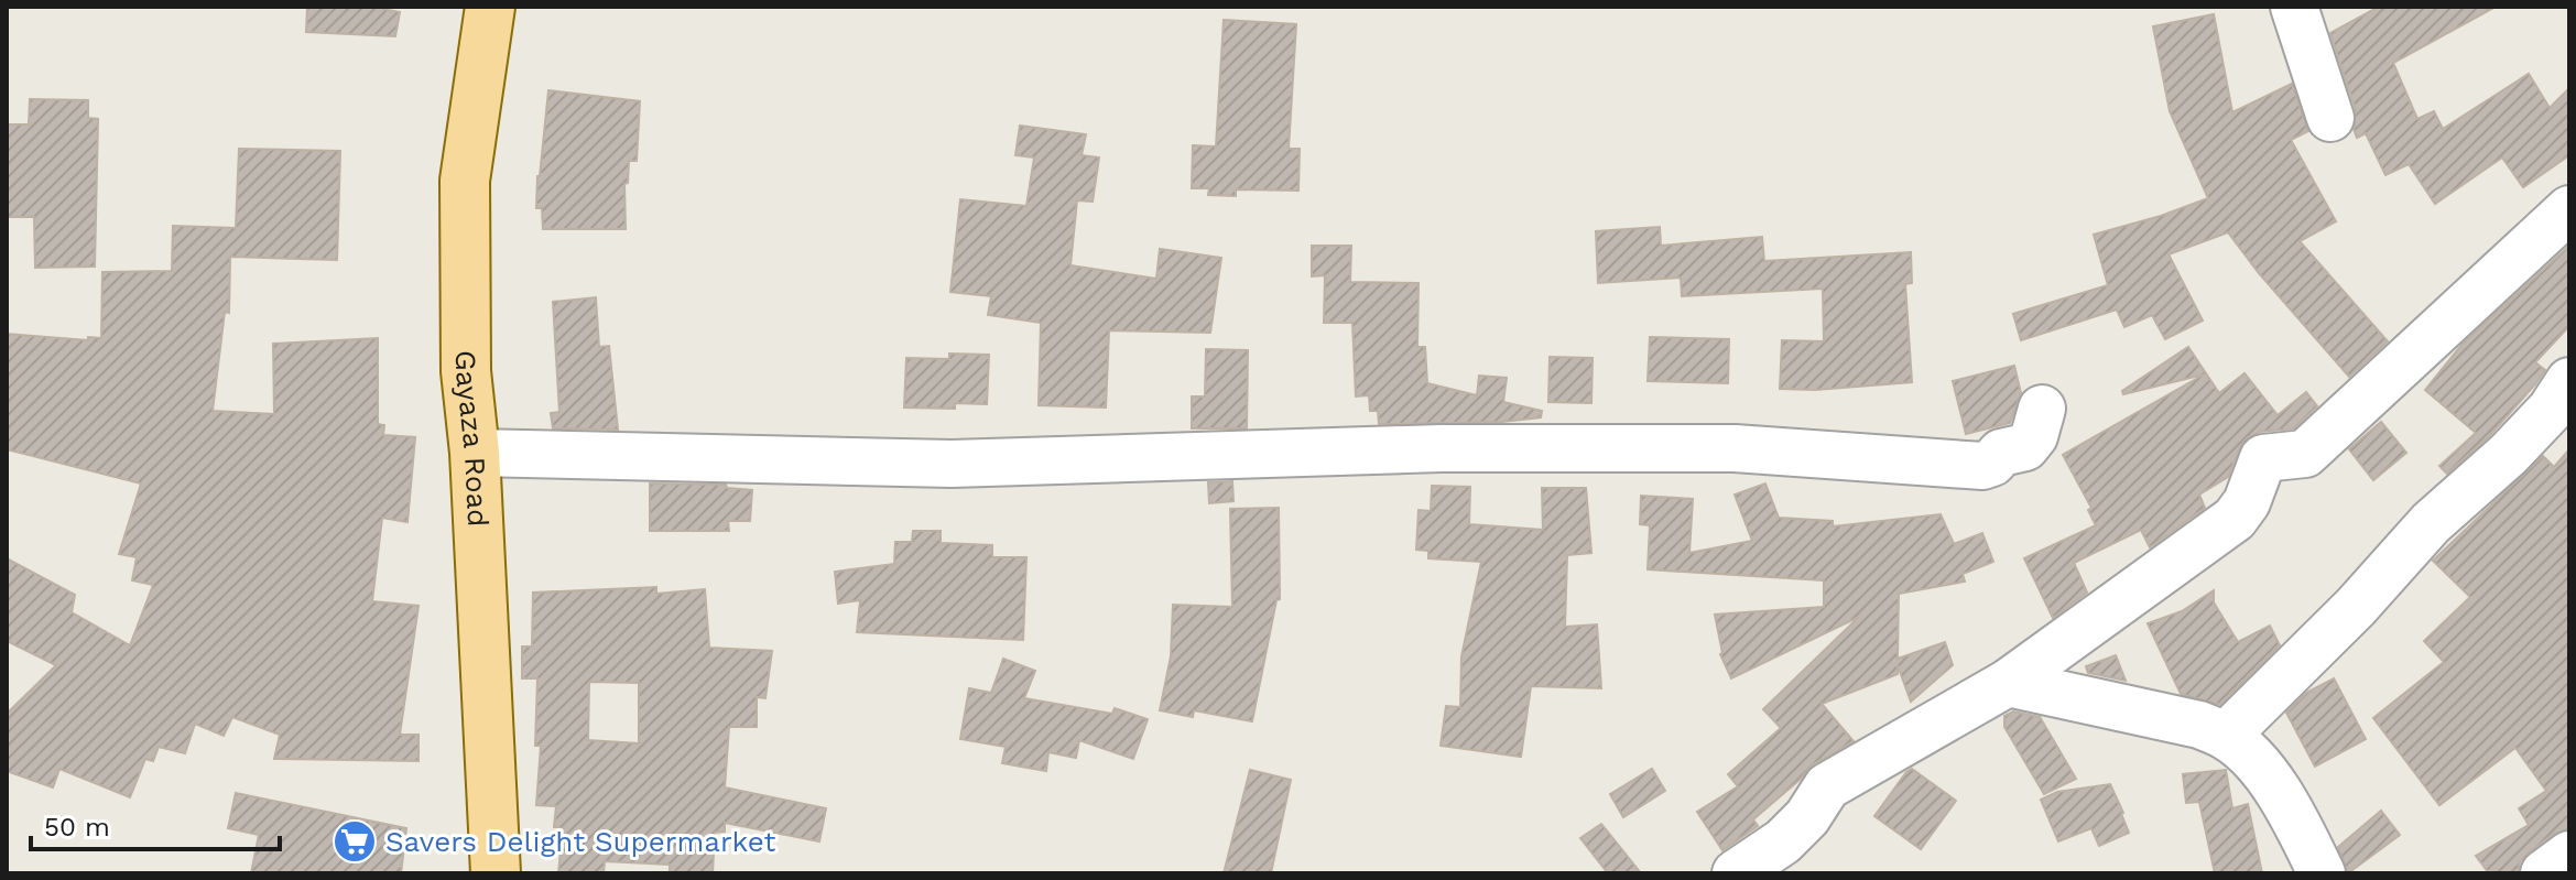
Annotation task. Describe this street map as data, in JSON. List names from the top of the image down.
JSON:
{
  "streets": {
    "main road": ["Gayaza Road"]
  },
  "places": {
    "supermarket": ["Savers Delight Supermarket"]
  },
  "scale_bar": "50 m"
}
